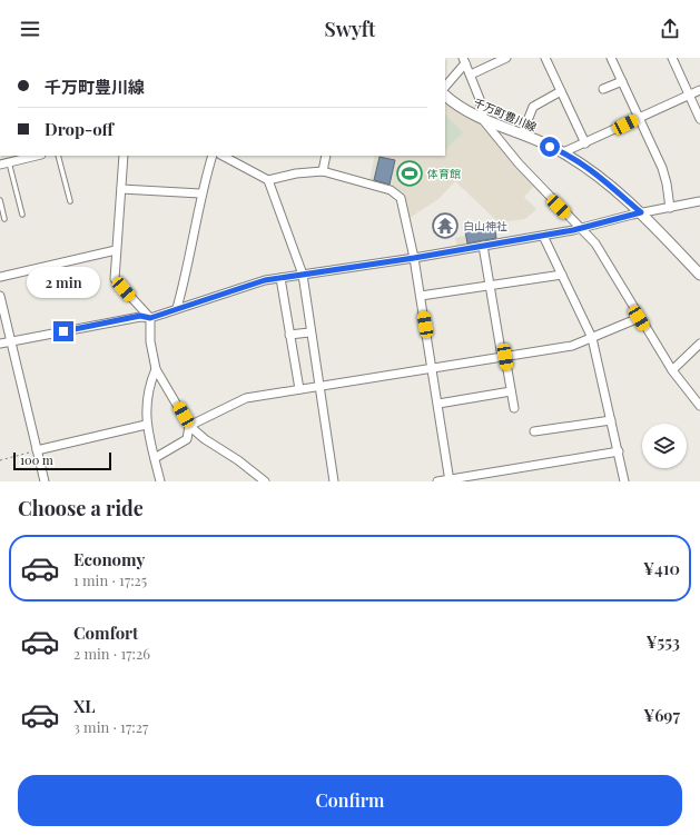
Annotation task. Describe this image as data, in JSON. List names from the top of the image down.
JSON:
{
  "streets": {
    "main road": ["千万町豊川線"]
  },
  "places": {
    "sports": ["体育館"],
    "temple": ["白山神社"]
  },
  "scale_bar": "100 m",
  "page": {
    "header": "Swyft",
    "banner": ["千万町豊川線", "Drop-off"],
    "bubble": "2 min",
    "scale": "100 m",
    "heading": "Choose a ride",
    "list": [
      {
        "name": "Economy",
        "note": "1 min · 17:25",
        "value": "¥410"
      },
      {
        "name": "Comfort",
        "note": "2 min · 17:26",
        "value": "¥553"
      },
      {
        "name": "XL",
        "note": "3 min · 17:27",
        "value": "¥697"
      }
    ],
    "buttons": "Confirm"
  }
}
